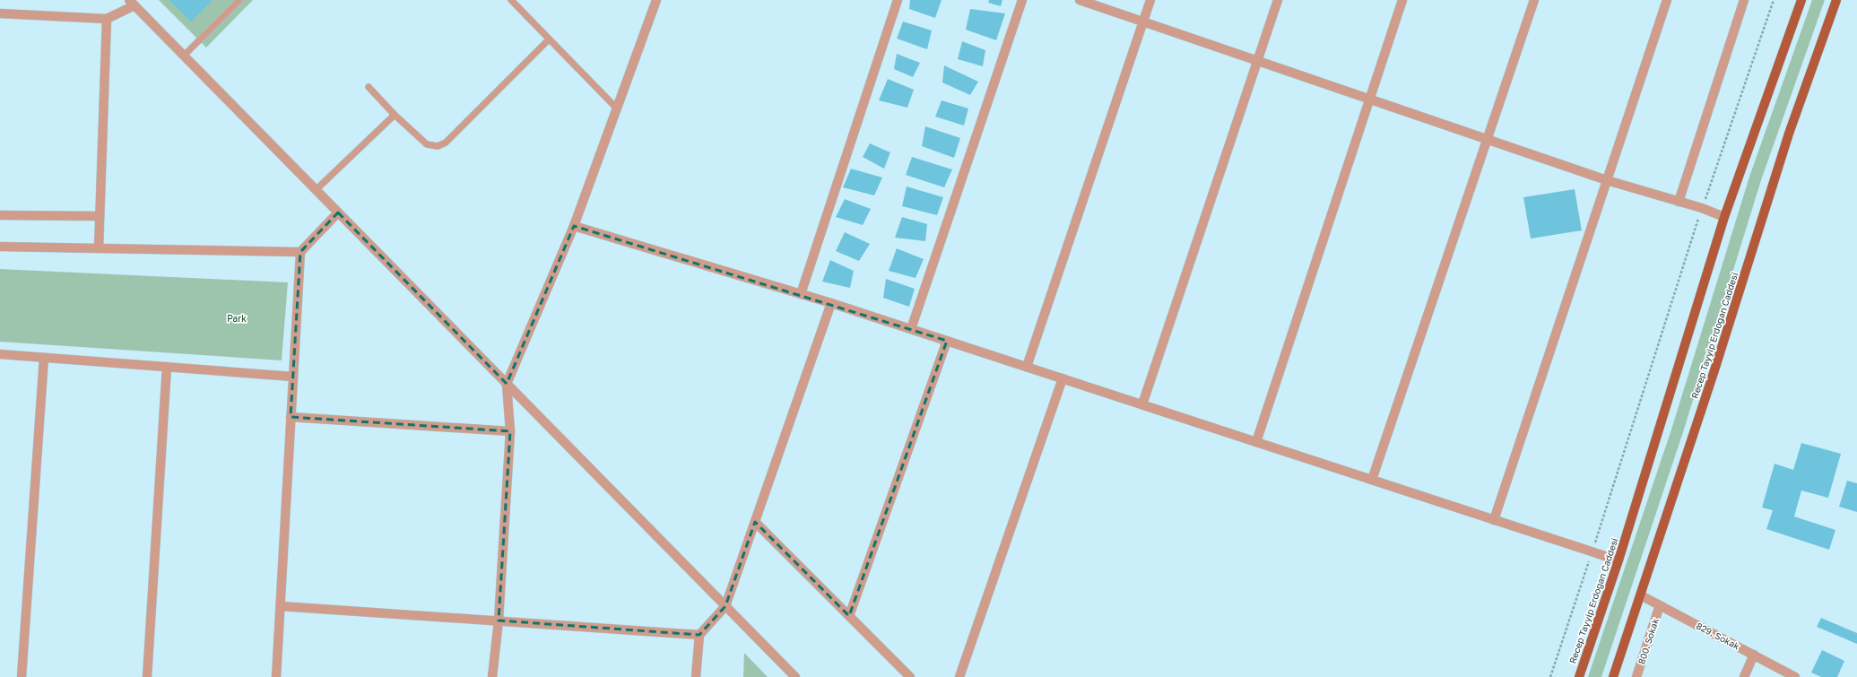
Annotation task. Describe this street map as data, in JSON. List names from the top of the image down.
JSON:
{
  "streets": {
    "main road": ["Recep Tayyip Erdoğan Caddesi"],
    "street": ["829. Sokak", "800. Sokak"]
  },
  "crossings": [
    ["Recep Tayyip Erdoğan Caddesi", "829. Sokak"],
    ["829. Sokak", "800. Sokak"]
  ],
  "parks": ["Park"]
}
